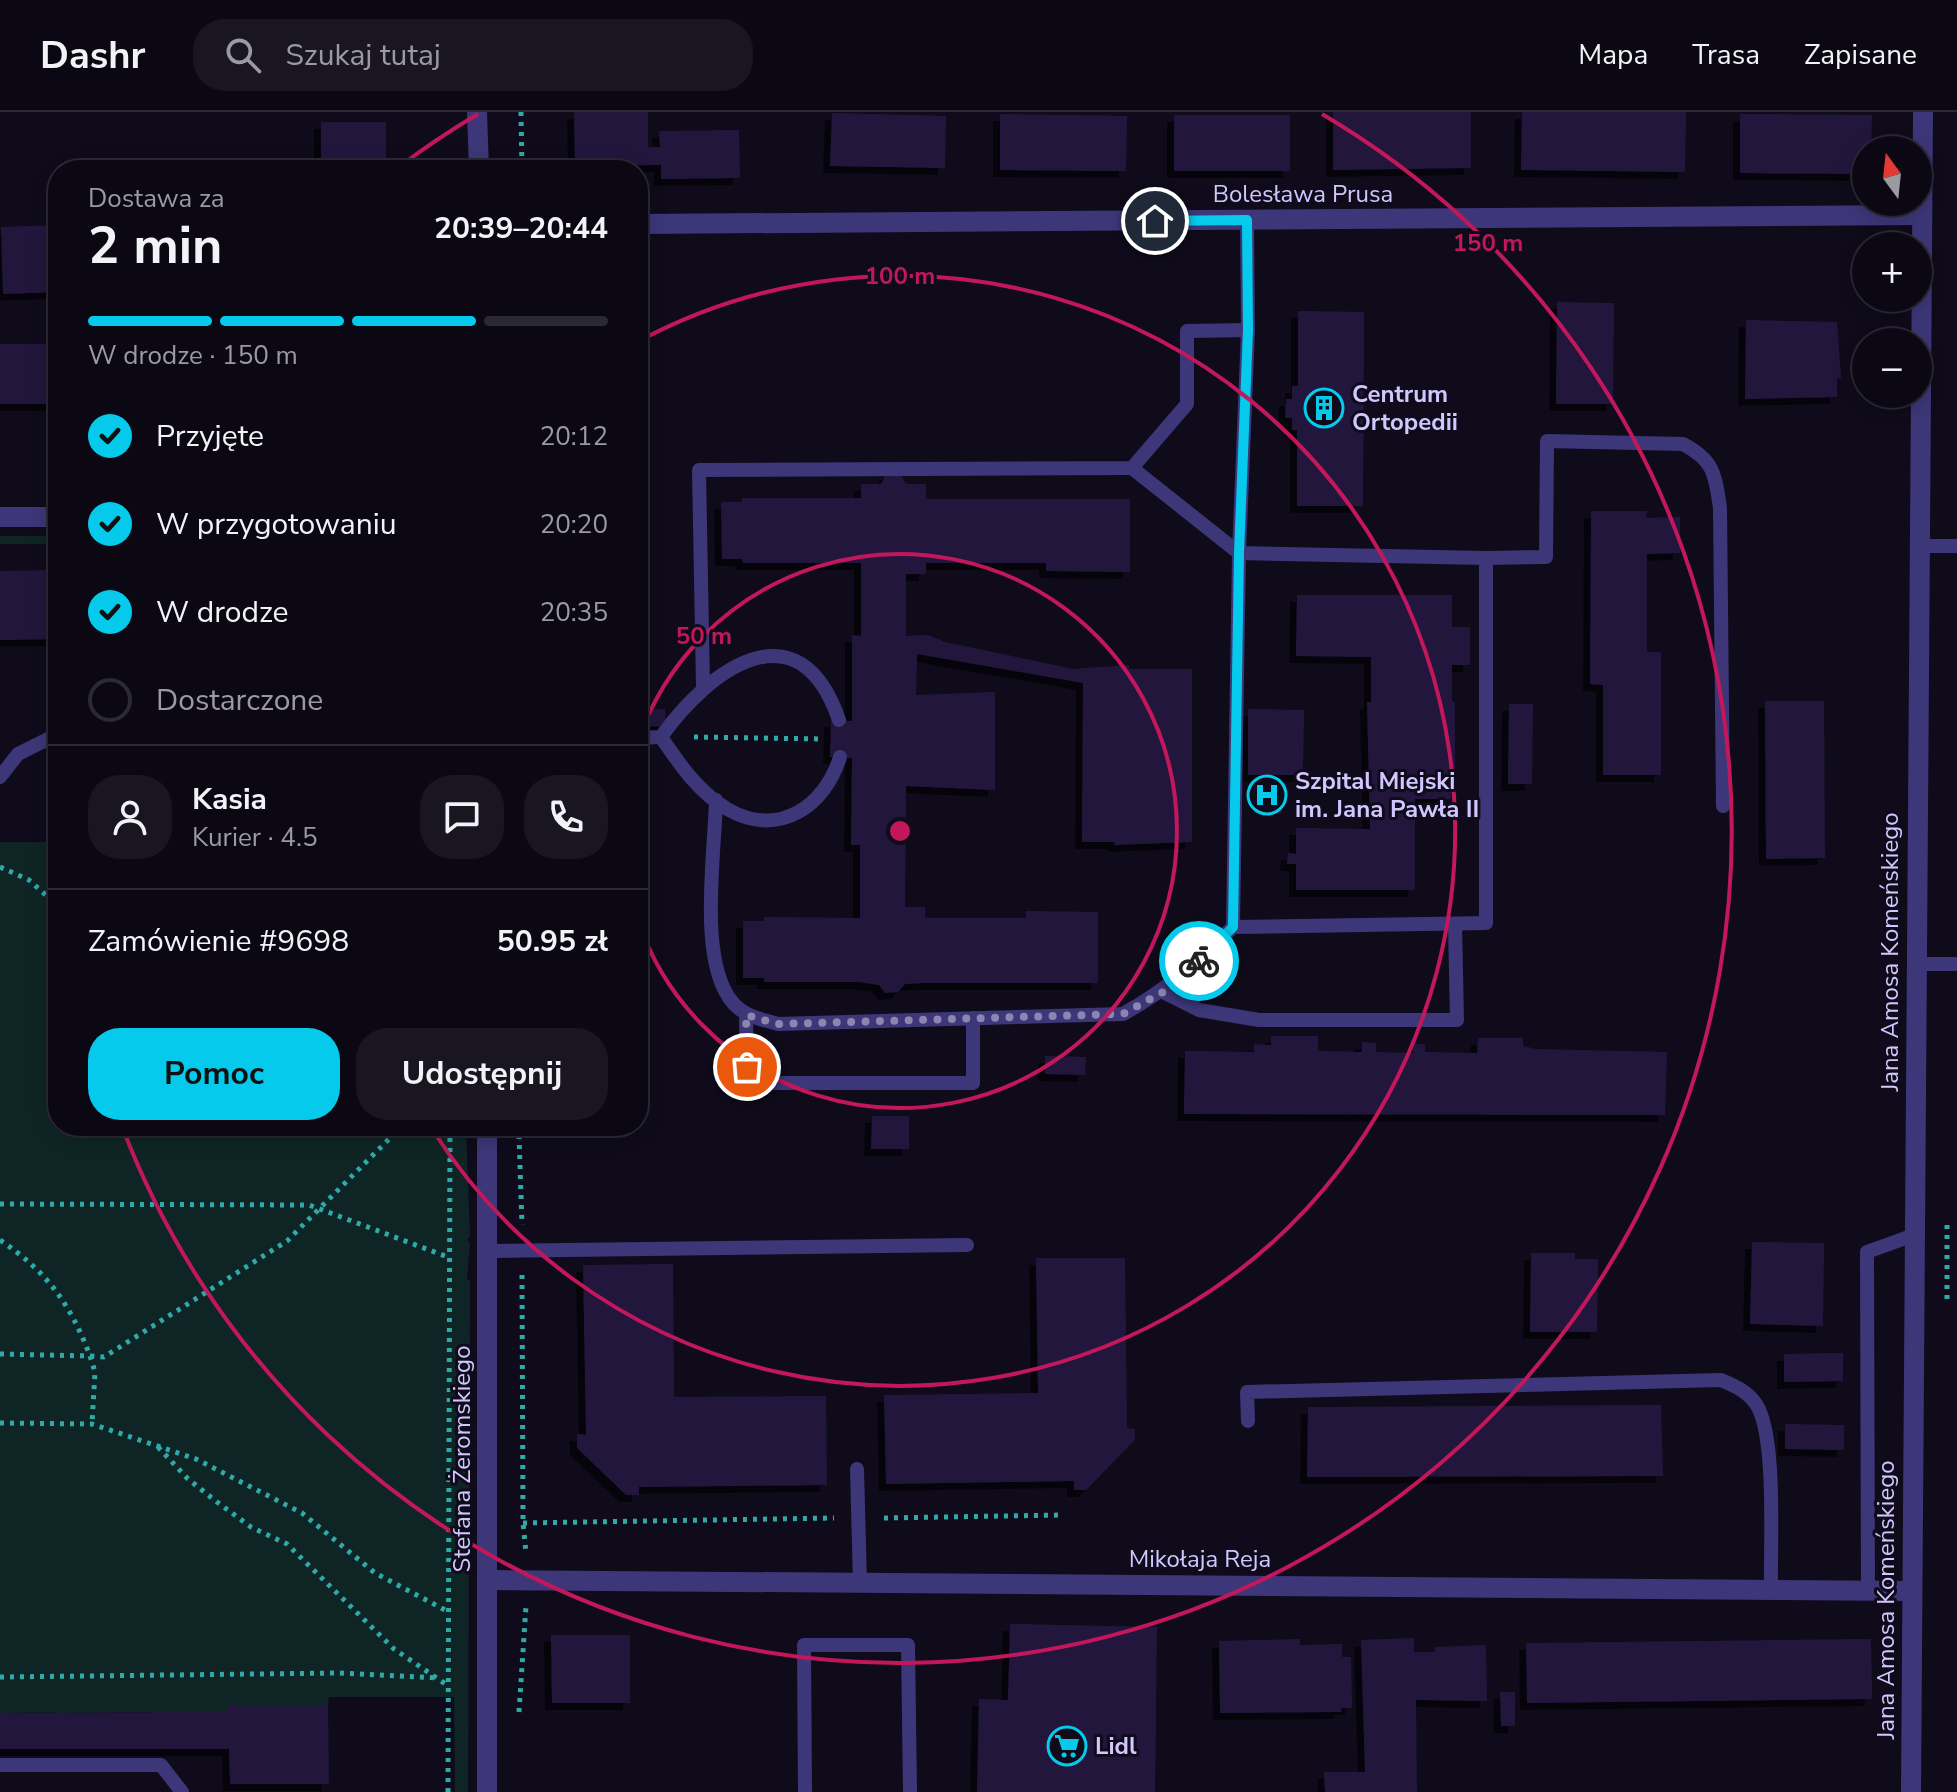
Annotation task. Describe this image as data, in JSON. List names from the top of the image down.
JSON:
{
  "streets": {
    "street": [
      "Bolesława Prusa",
      "Jana Amosa Komeńskiego",
      "Stefana Żeromskiego",
      "Mikołaja Reja"
    ]
  },
  "crossings": [
    ["Jana Amosa Komeńskiego", "Mikołaja Reja"],
    ["Stefana Żeromskiego", "Mikołaja Reja"]
  ],
  "places": {
    "building": ["Centrum Ortopedii"],
    "hospital": ["Szpital Miejski im. Jana Pawła II"],
    "supermarket": ["Lidl"]
  },
  "north": "top",
  "page": {
    "header": "Dashr",
    "search": "Szukaj tutaj",
    "nav": ["Mapa", "Trasa", "Zapisane"],
    "map_buttons": ["+", "−"],
    "heading": ["2 min", "Dostawa za", "20:39–20:44"],
    "panel": [
      "Kasia",
      "Kurier · 4.5",
      "Zamówienie #9698",
      "50.95 zł"
    ],
    "bar": "W drodze · 150 m",
    "list": [
      ["Przyjęte", "20:12"],
      ["W przygotowaniu", "20:20"],
      ["W drodze", "20:35"],
      "Dostarczone"
    ],
    "buttons": ["Pomoc", "Udostępnij"]
  },
  "rings": ["150 m", "100 m", "50 m"]
}
